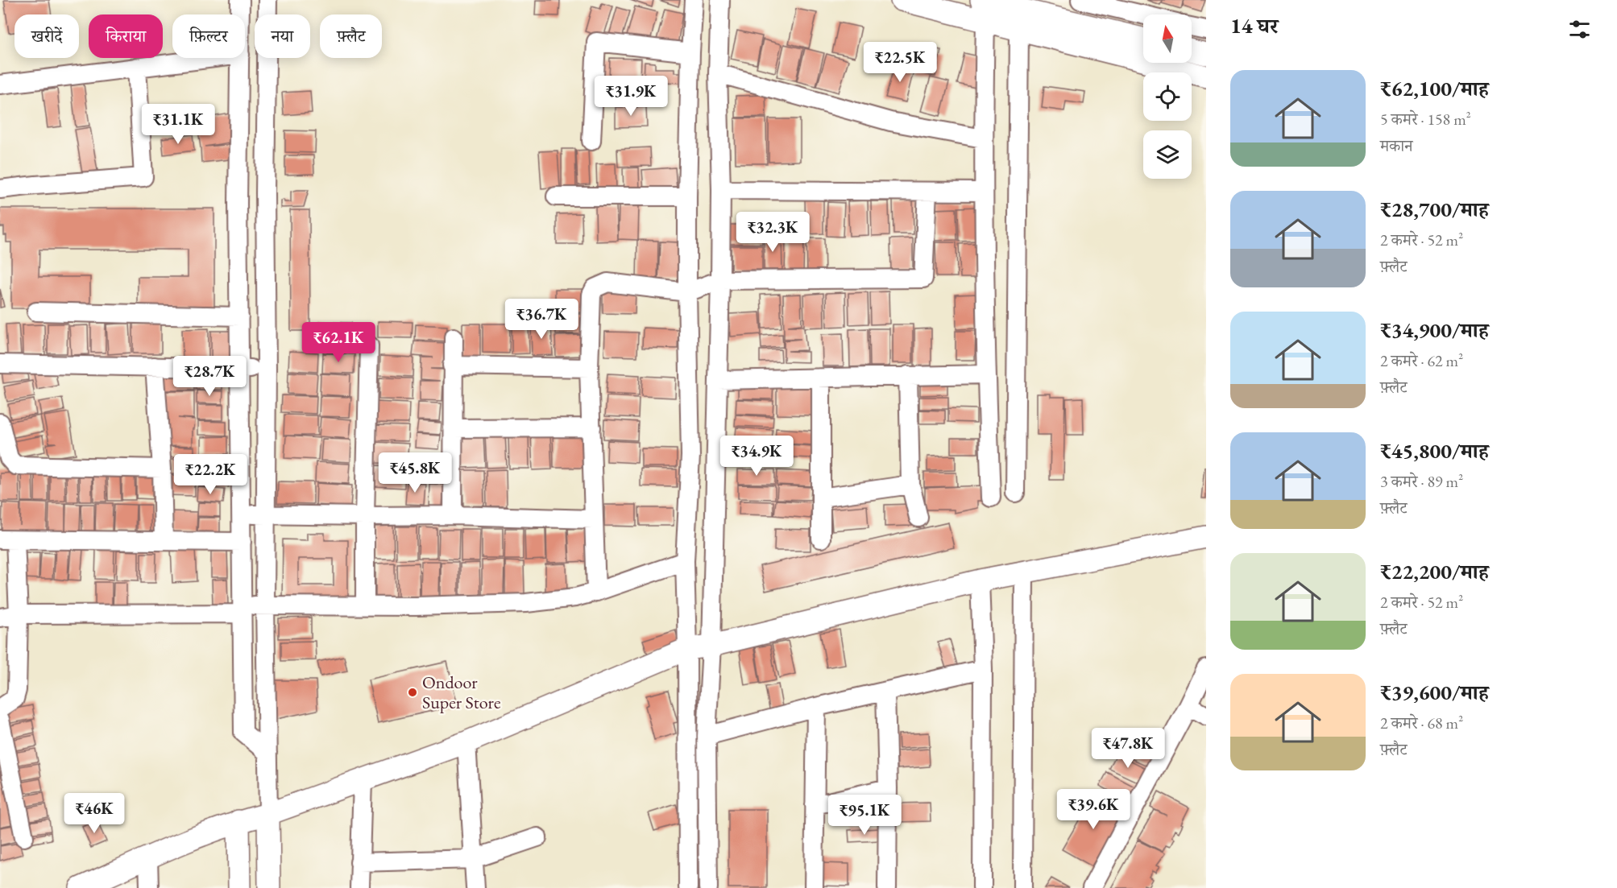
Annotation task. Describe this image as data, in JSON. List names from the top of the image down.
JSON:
{
  "places": ["Ondoor Super Store"],
  "north": "top",
  "page": {
    "heading": "14 घर",
    "chip": [
      "खरीदें",
      "किराया",
      "फ़िल्टर",
      "नया",
      "फ़्लैट"
    ],
    "price": [
      "₹22.5K",
      "₹31.9K",
      "₹31.1K",
      "₹32.3K",
      "₹36.7K",
      "₹62.1K",
      "₹28.7K",
      "₹34.9K",
      "₹45.8K",
      "₹22.2K",
      "₹47.8K",
      "₹39.6K",
      "₹46K",
      "₹95.1K"
    ],
    "list": [
      {
        "name": "₹62,100/माह",
        "note": "5 कमरे · 158 m² · मकान"
      },
      {
        "name": "₹28,700/माह",
        "note": "2 कमरे · 52 m² · फ़्लैट"
      },
      {
        "name": "₹34,900/माह",
        "note": "2 कमरे · 62 m² · फ़्लैट"
      },
      {
        "name": "₹45,800/माह",
        "note": "3 कमरे · 89 m² · फ़्लैट"
      },
      {
        "name": "₹22,200/माह",
        "note": "2 कमरे · 52 m² · फ़्लैट"
      },
      {
        "name": "₹39,600/माह",
        "note": "2 कमरे · 68 m² · फ़्लैट"
      }
    ]
  }
}
